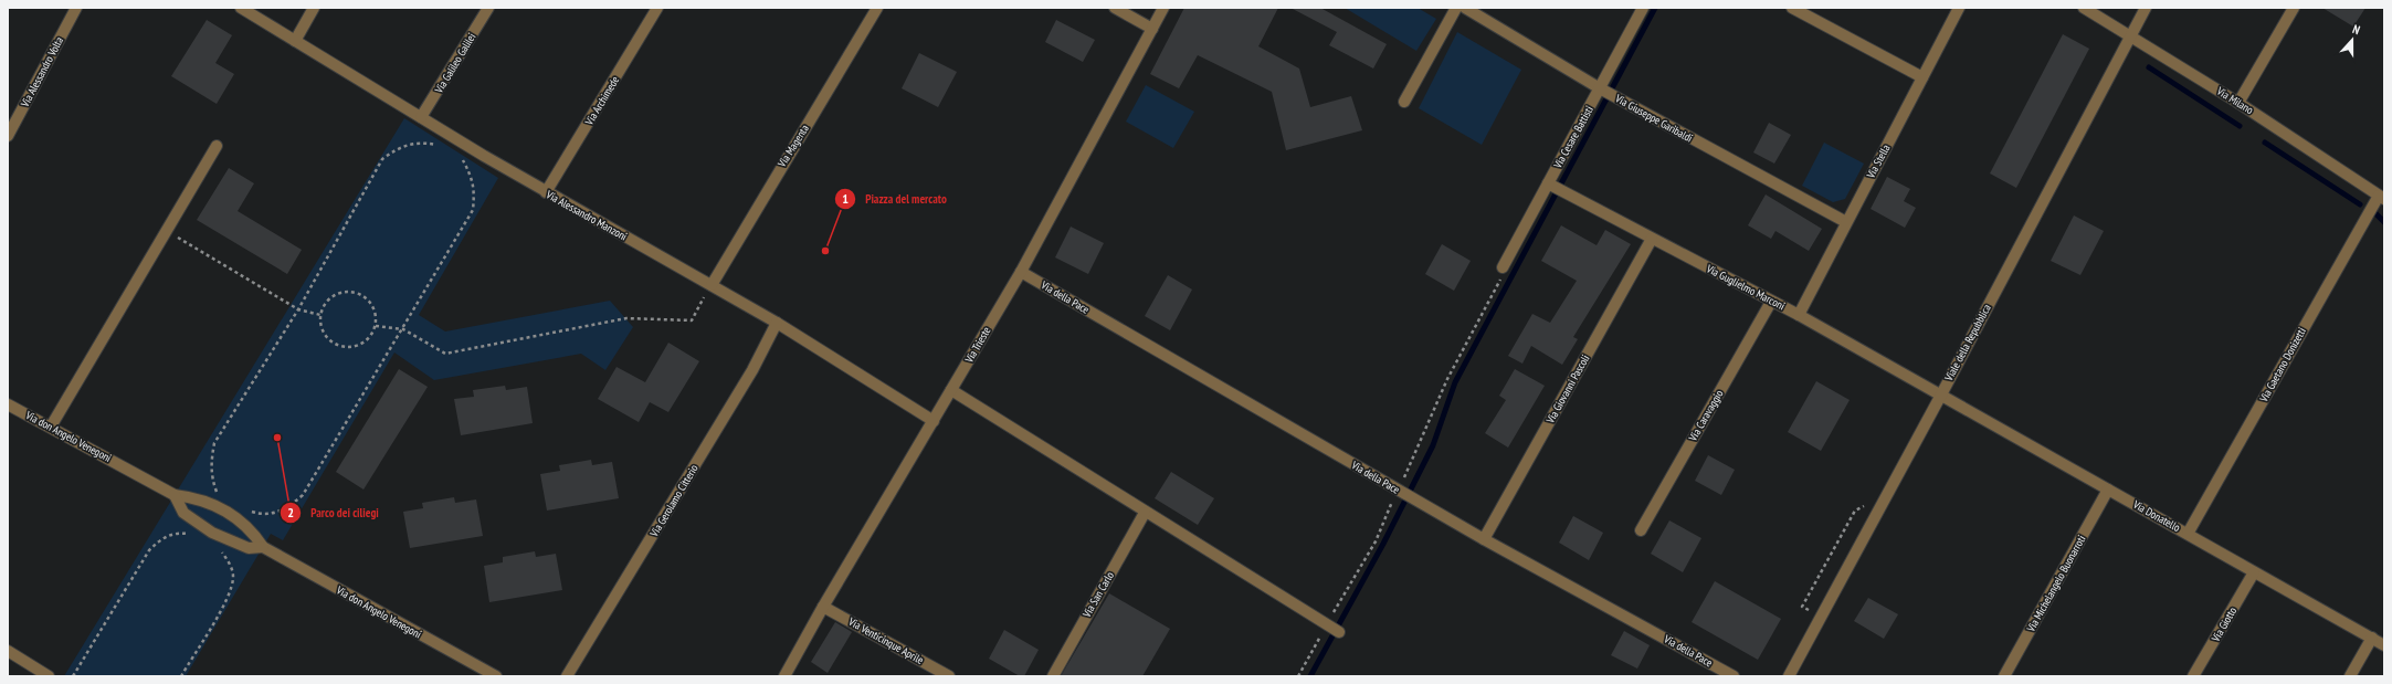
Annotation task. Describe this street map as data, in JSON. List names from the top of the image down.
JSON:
{
  "streets": {
    "street": [
      "Via Galileo Galilei",
      "Via Alessandro Volta",
      "Via Archimede",
      "Via Milano",
      "Via Giuseppe Garibaldi",
      "Via Cesare Battisti",
      "Via Magenta",
      "Via Stella",
      "Via Alessandro Manzoni",
      "Via Guglielmo Marconi",
      "Via della Pace",
      "Viale della Repubblica",
      "Via Trieste",
      "Via Gaetano Donizetti",
      "Via Giovanni Pascoli",
      "Via Caravaggio",
      "Via don Angelo Venegoni",
      "Via Gerolamo Citterio",
      "Via Donatello",
      "Via Michelangelo Buonarroti",
      "Via San Carlo",
      "Via Giotto",
      "Via Venticinque Aprile"
    ]
  },
  "crossings": [
    ["Via Galileo Galilei", "Via Alessandro Manzoni"],
    ["Via Archimede", "Via Alessandro Manzoni"],
    ["Via Milano", "Viale della Repubblica"],
    ["Via Milano", "Via Gaetano Donizetti"],
    ["Via Giuseppe Garibaldi", "Via Cesare Battisti"],
    ["Via Giuseppe Garibaldi", "Via Stella"],
    ["Via Cesare Battisti", "Via Guglielmo Marconi"],
    ["Via Magenta", "Via Alessandro Manzoni"],
    ["Via Stella", "Via Guglielmo Marconi"],
    ["Via Alessandro Manzoni", "Via Trieste"],
    ["Via Alessandro Manzoni", "Via Gerolamo Citterio"],
    ["Via Guglielmo Marconi", "Viale della Repubblica"],
    ["Via Guglielmo Marconi", "Via Giovanni Pascoli"],
    ["Via Guglielmo Marconi", "Via Caravaggio"],
    ["Via Guglielmo Marconi", "Via Donatello"],
    ["Via della Pace", "Via Trieste"],
    ["Via della Pace", "Via Giovanni Pascoli"],
    ["Viale della Repubblica", "Via Donatello"],
    ["Via Trieste", "Via Venticinque Aprile"],
    ["Via Gaetano Donizetti", "Via Donatello"],
    ["Via Donatello", "Via Michelangelo Buonarroti"],
    ["Via Donatello", "Via Giotto"]
  ],
  "places": ["Piazza del mercato", "Parco dei ciliegi"],
  "north": "top"
}
